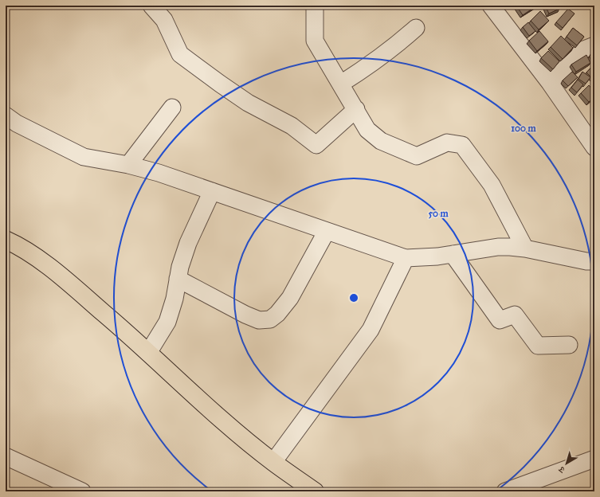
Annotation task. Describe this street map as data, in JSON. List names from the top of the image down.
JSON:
{
  "north": "bottom left",
  "rings": ["100 m", "50 m"]
}
